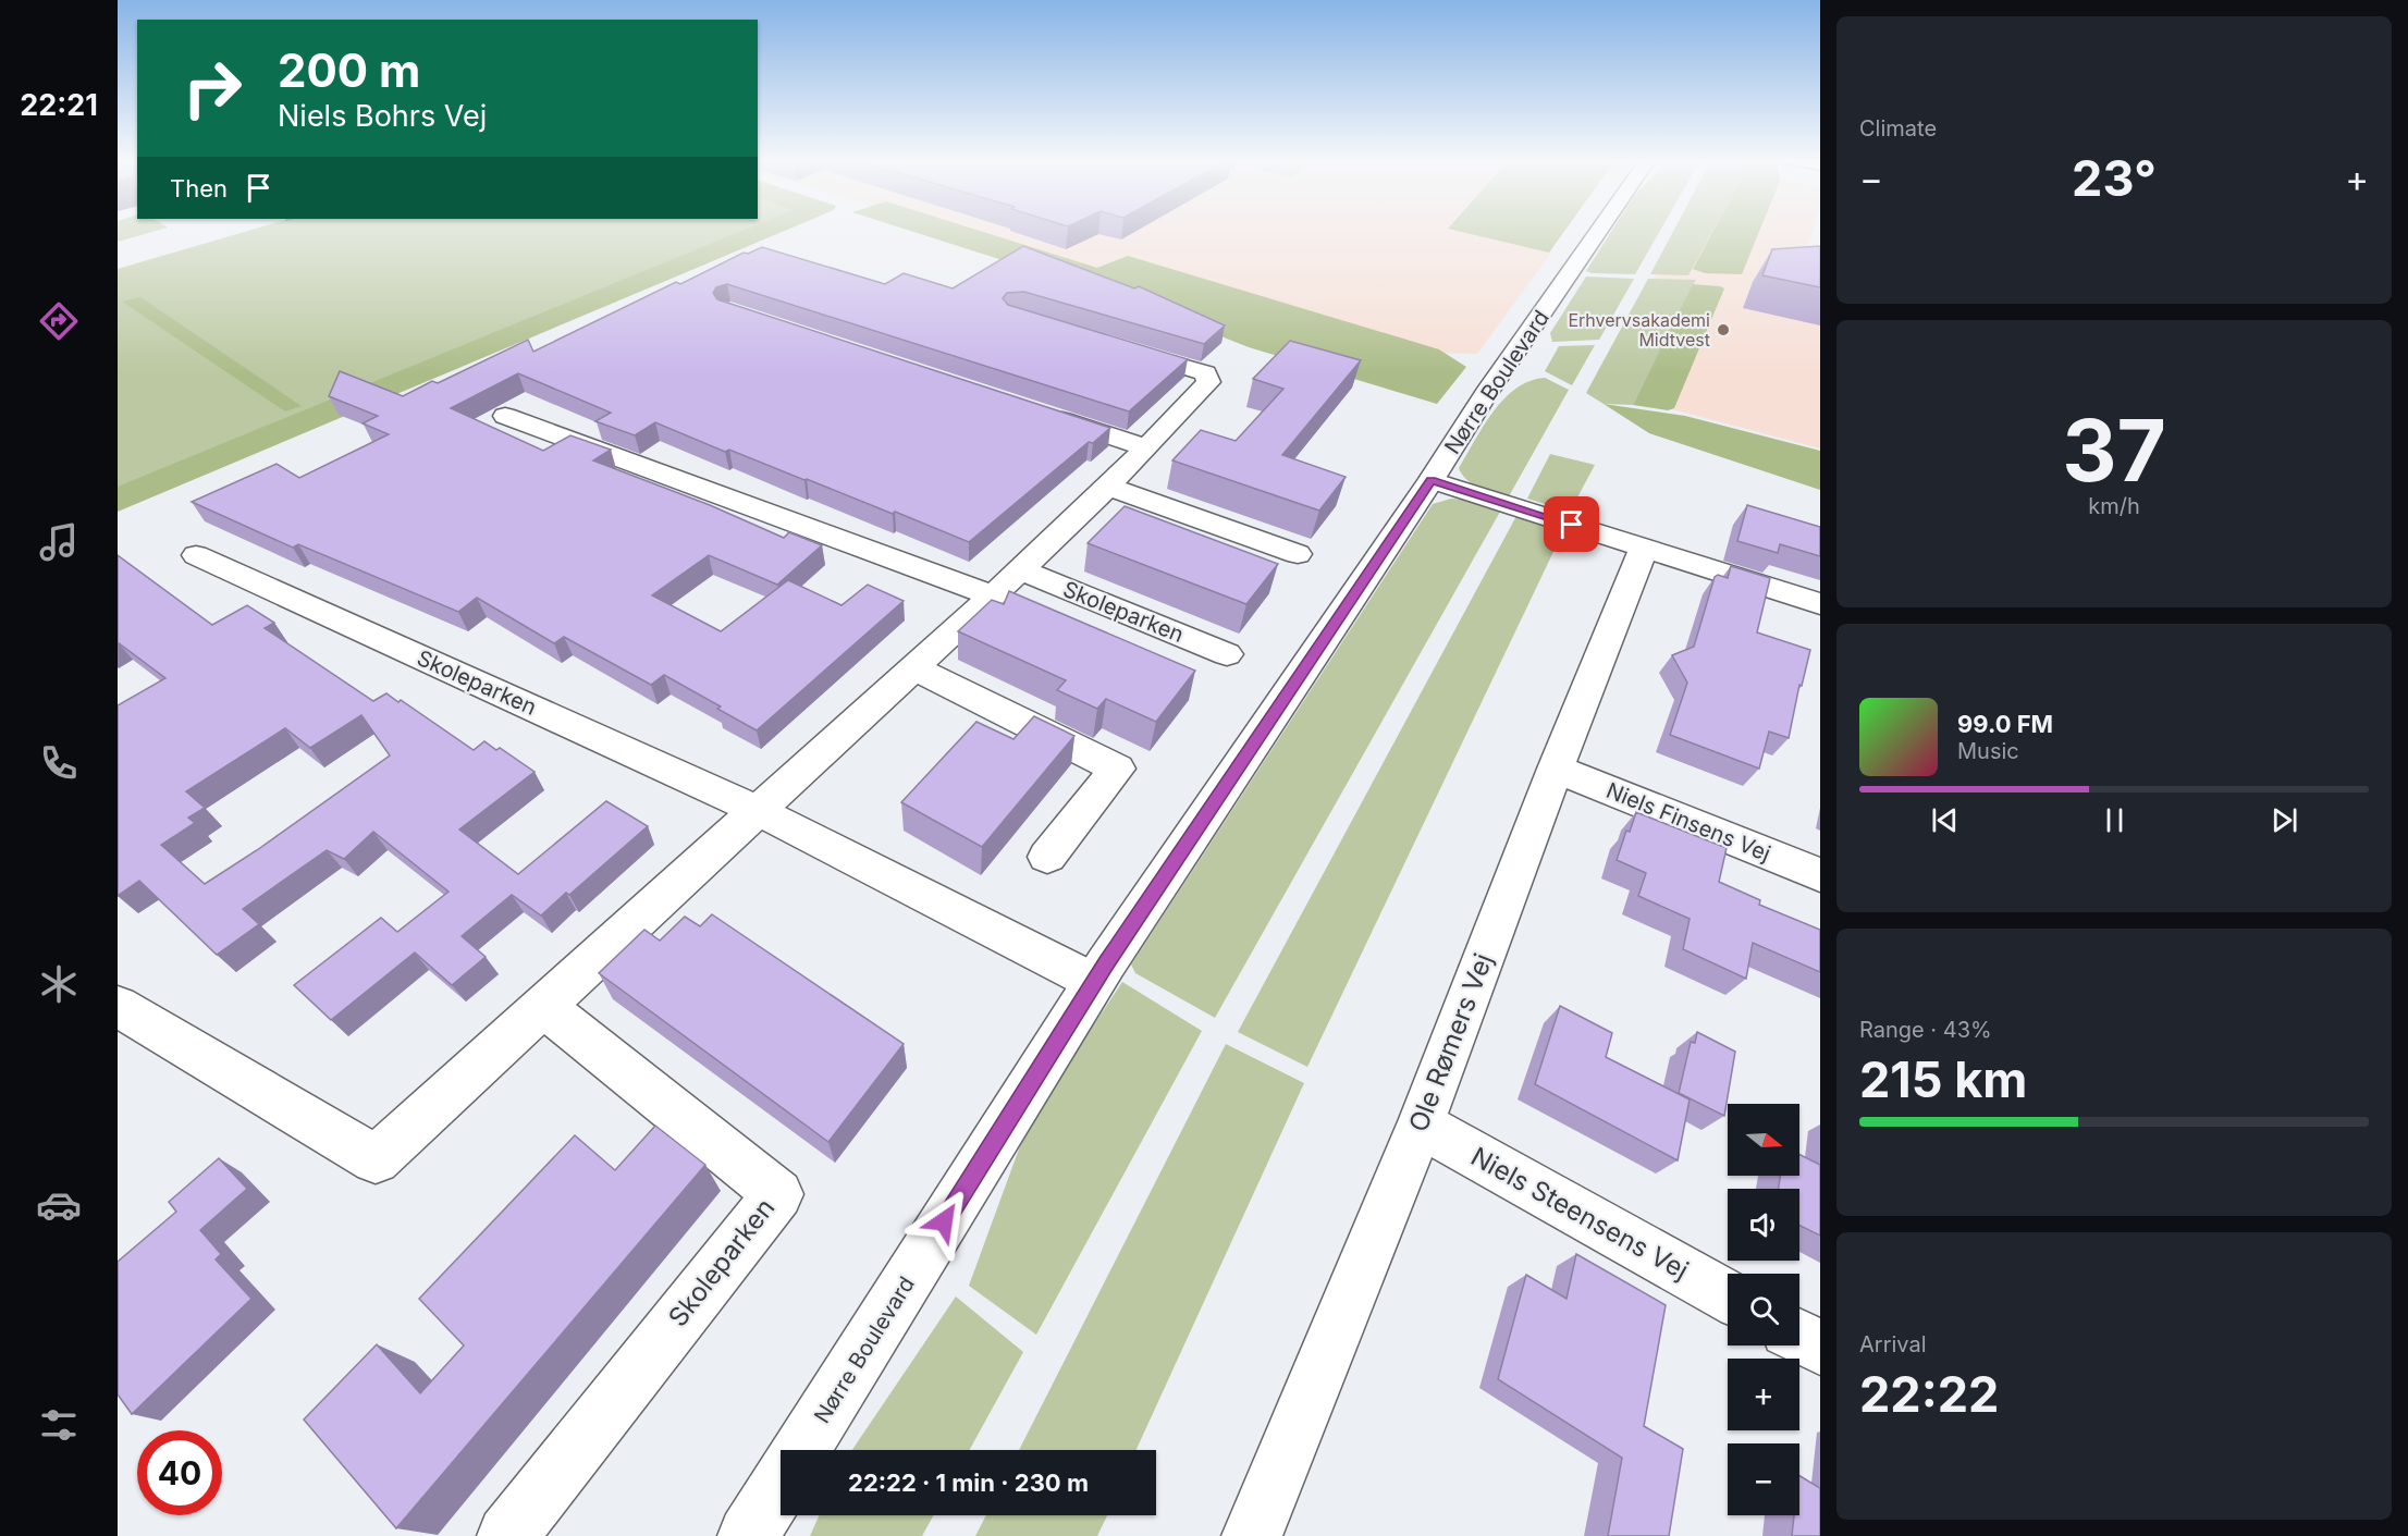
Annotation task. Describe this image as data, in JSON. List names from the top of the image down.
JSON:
{
  "streets": {
    "street": [
      "Nørre Boulevard",
      "Skoleparken",
      "Niels Finsens Vej",
      "Ole Rømers Vej",
      "Niels Steensens Vej"
    ]
  },
  "crossings": [
    ["Nørre Boulevard", "Skoleparken"],
    ["Niels Finsens Vej", "Ole Rømers Vej"],
    ["Ole Rømers Vej", "Niels Steensens Vej"]
  ],
  "places": ["Erhvervsakademi Midtvest"],
  "north": "right",
  "page": {
    "tabs": "22:21",
    "tile": [
      "Climate",
      ["37", "km/h"],
      ["Range · 43%", "215 km"],
      ["Arrival", "22:22"]
    ],
    "turn": ["200 m", "Niels Bohrs Vej"],
    "heat": ["−", "23°", "+"],
    "then": "Then",
    "song": ["99.0 FM", "Music"],
    "map_buttons": ["+", "−"],
    "limit": "40",
    "trip": "22:22 · 1 min · 230 m"
  }
}
